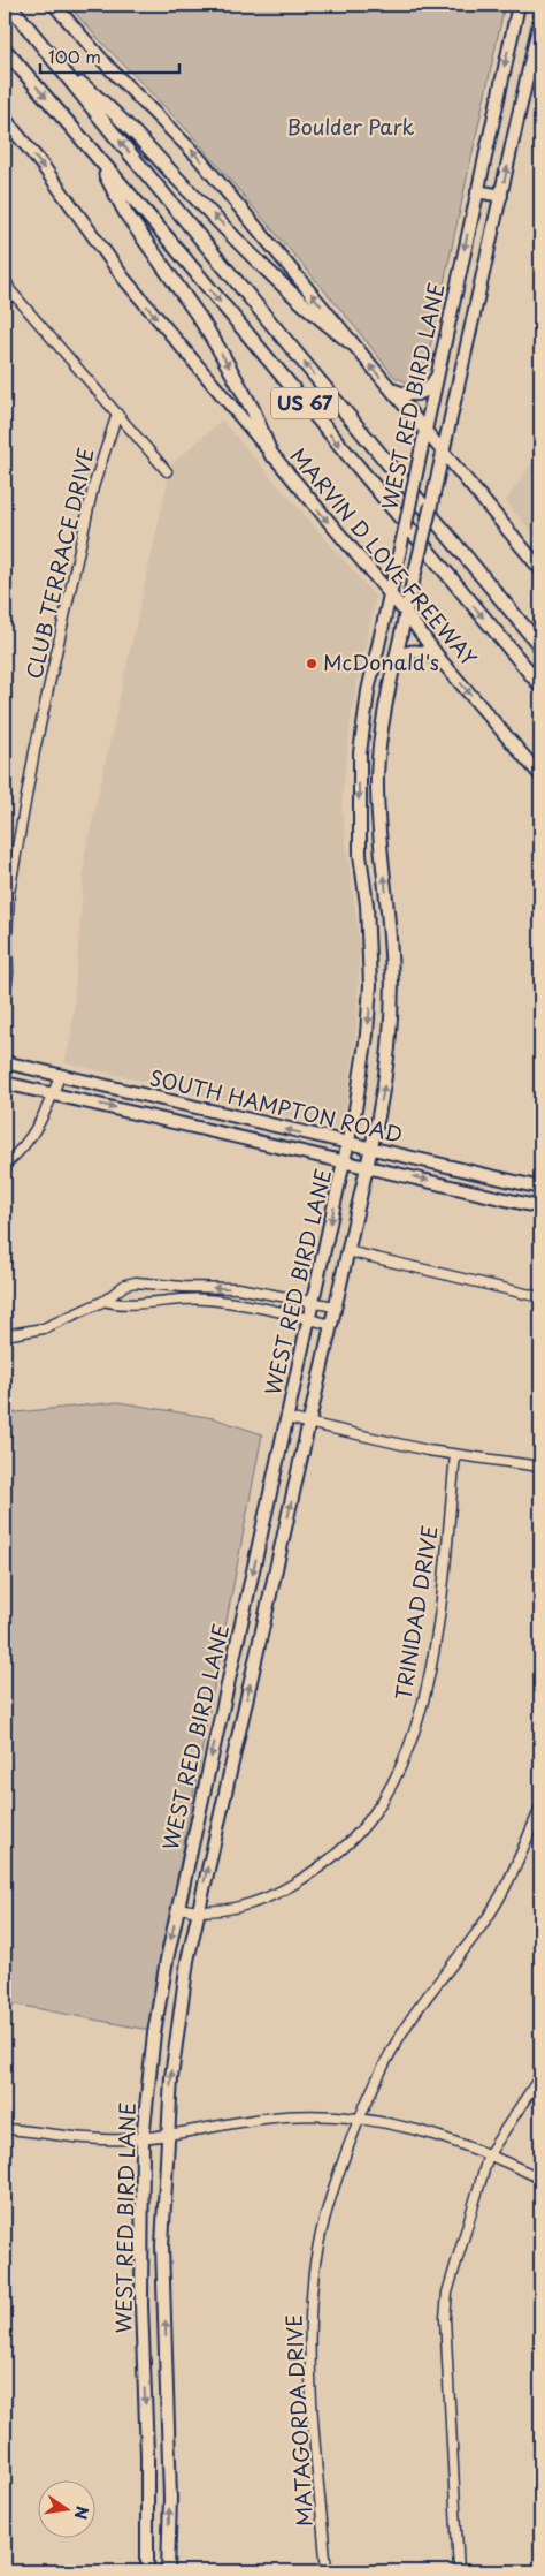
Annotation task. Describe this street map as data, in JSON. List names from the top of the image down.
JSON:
{
  "streets": {
    "highway": ["US 67", "MARVIN D LOVE FREEWAY"],
    "main road": ["WEST RED BIRD LANE", "SOUTH HAMPTON ROAD"],
    "street": ["CLUB TERRACE DRIVE", "TRINIDAD DRIVE", "MATAGORDA DRIVE"]
  },
  "crossings": [
    ["WEST RED BIRD LANE", "MARVIN D LOVE FREEWAY"],
    ["WEST RED BIRD LANE", "SOUTH HAMPTON ROAD"],
    ["WEST RED BIRD LANE", "TRINIDAD DRIVE"]
  ],
  "parks": ["Boulder Park"],
  "places": ["McDonald's"],
  "scale_bar": "100 m",
  "north": "right"
}
